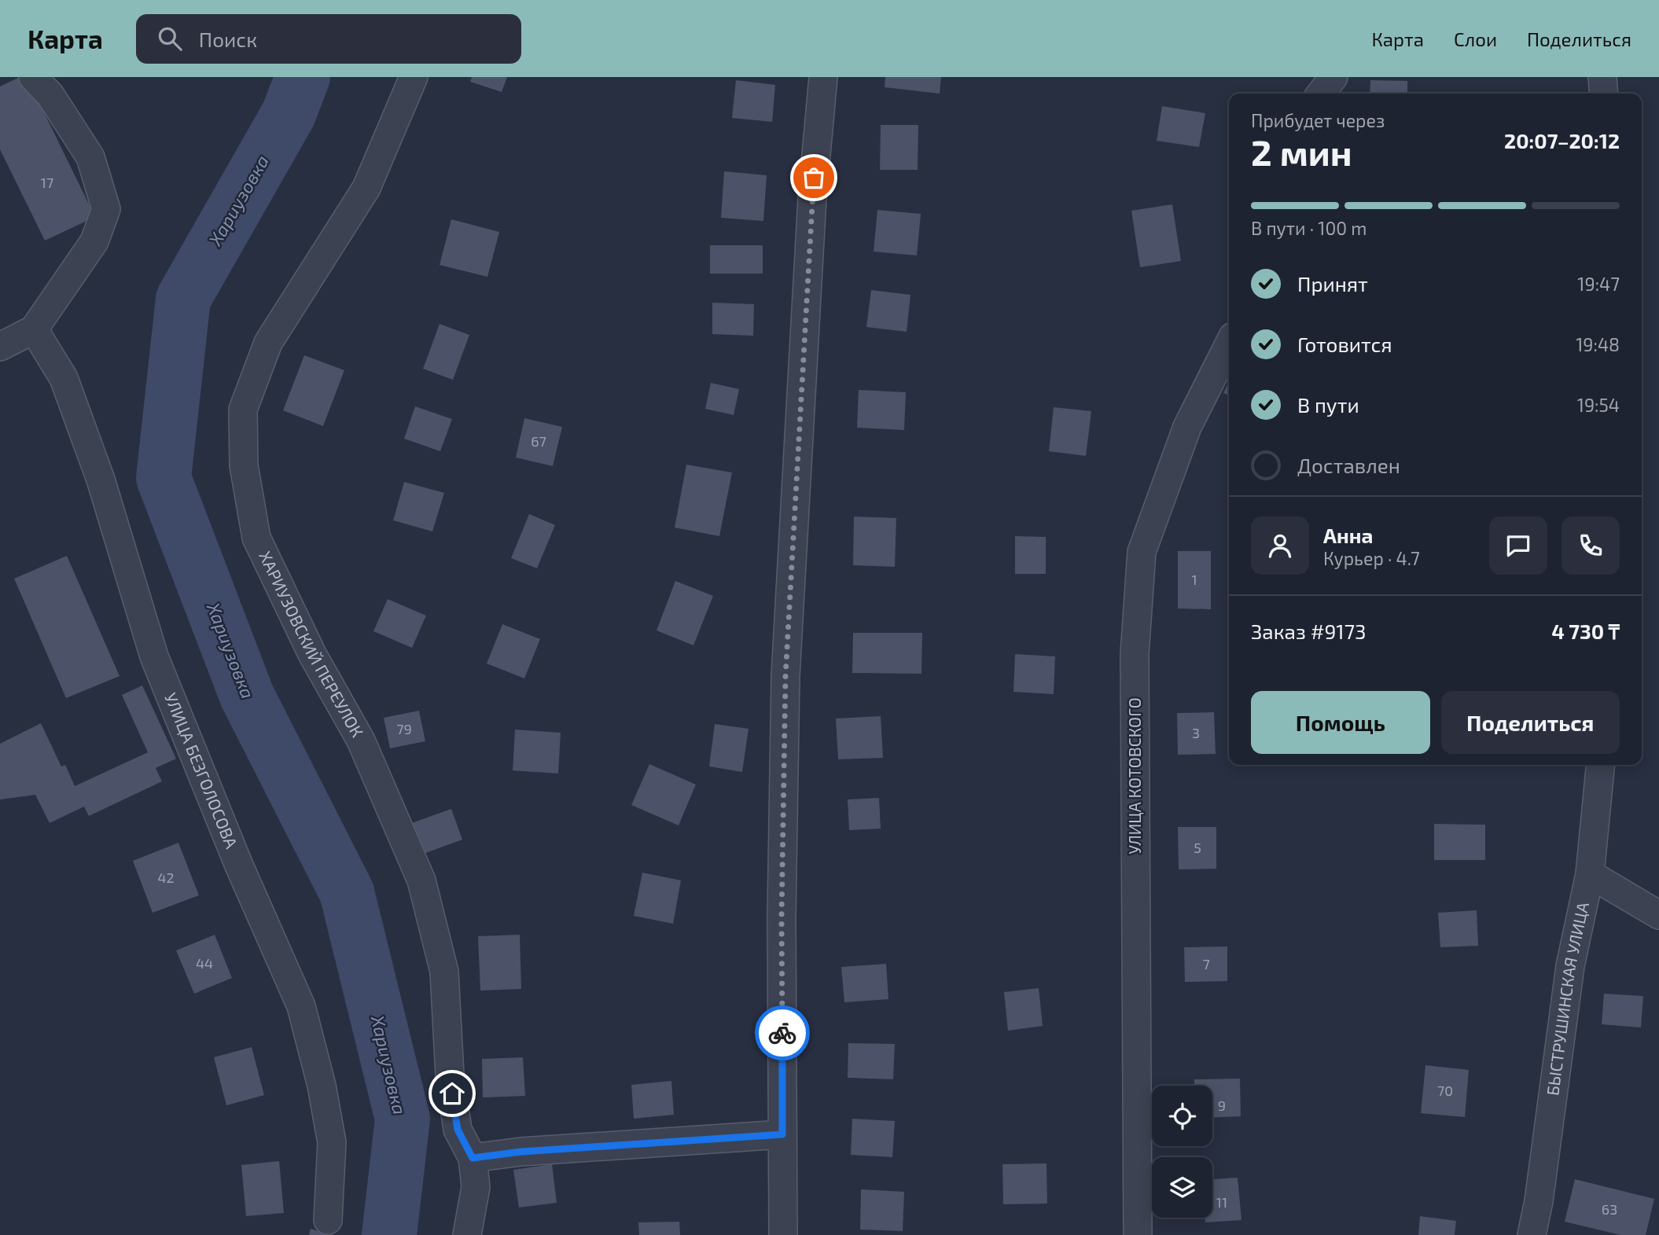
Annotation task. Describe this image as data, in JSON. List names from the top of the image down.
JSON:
{
  "streets": {
    "street": [
      "ХАРИУЗОВСКИЙ ПЕРЕУЛОК",
      "УЛИЦА БЕЗГОЛОСОВА",
      "УЛИЦА КОТОВСКОГО",
      "БЫСТРУШИНСКАЯ УЛИЦА"
    ]
  },
  "water": ["Хариузовка"],
  "house_numbers": [
    "17",
    "67",
    "1",
    "79",
    "3",
    "5",
    "42",
    "44",
    "7",
    "70",
    "9",
    "11",
    "63"
  ],
  "page": {
    "header": "Карта",
    "search": "Поиск",
    "nav": ["Карта", "Слои", "Поделиться"],
    "heading": ["2 мин", "Прибудет через", "20:07–20:12"],
    "panel": [
      "Анна",
      "Курьер · 4.7",
      "Заказ #9173",
      "4 730 ₸"
    ],
    "bar": "В пути · 100 m",
    "list": [
      ["Принят", "19:47"],
      ["Готовится", "19:48"],
      ["В пути", "19:54"],
      "Доставлен"
    ],
    "buttons": ["Помощь", "Поделиться"]
  }
}
